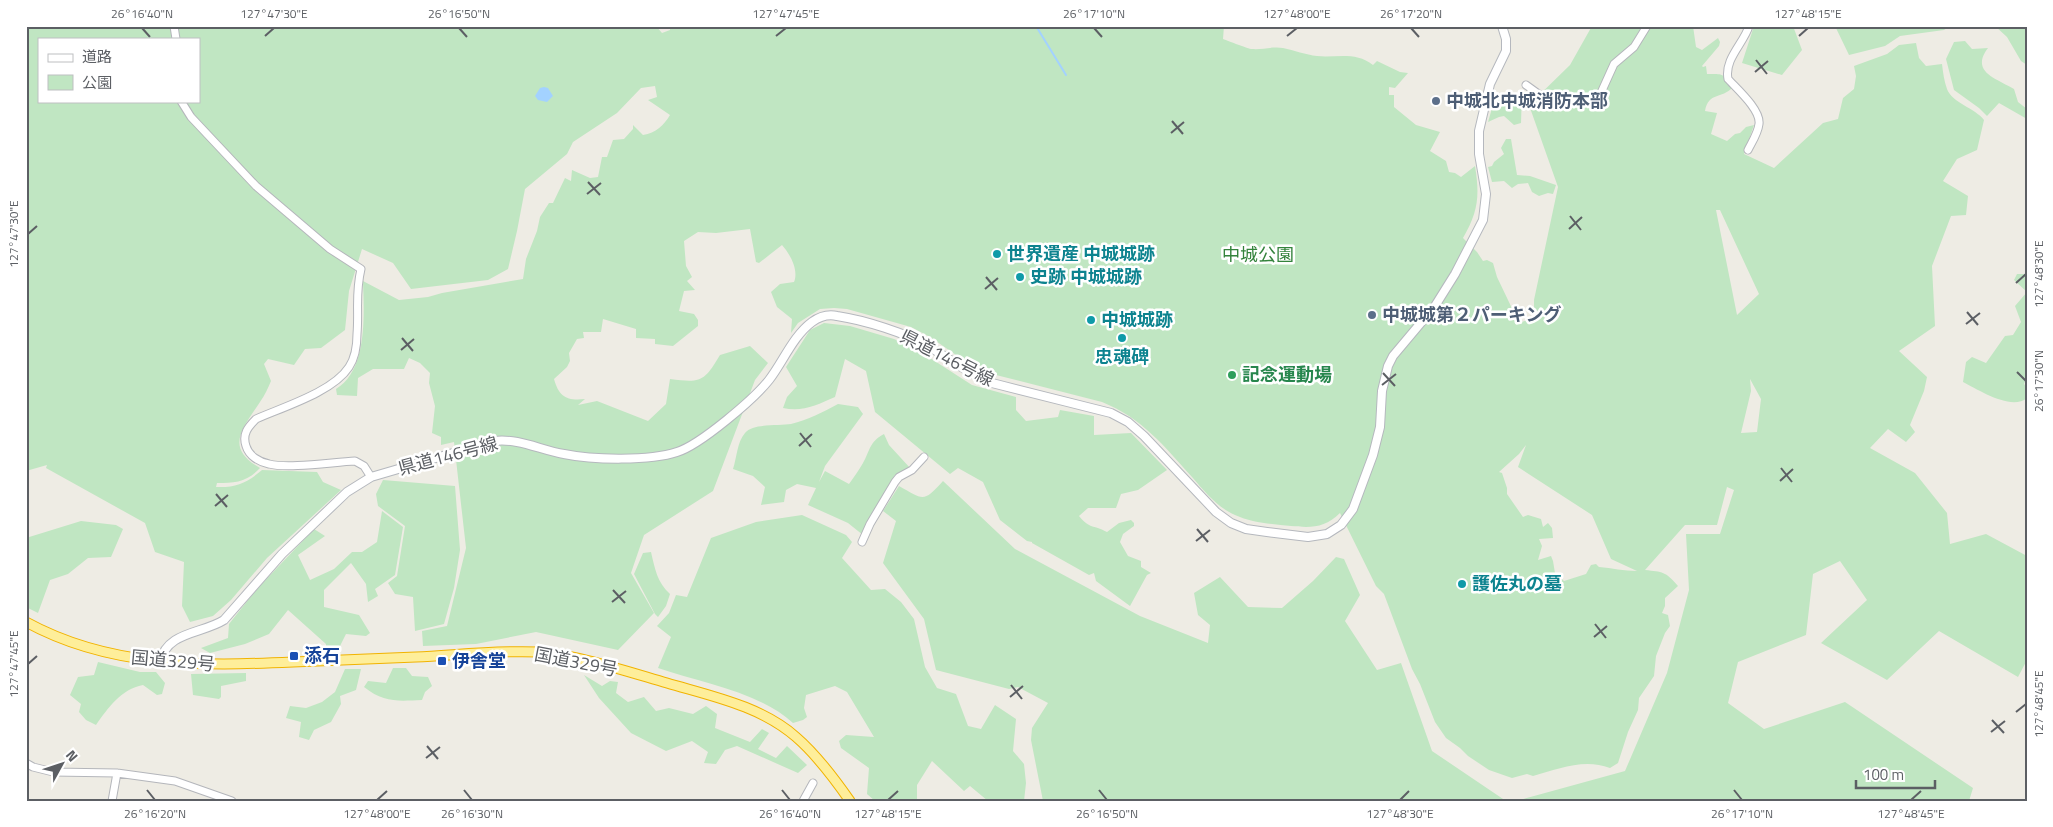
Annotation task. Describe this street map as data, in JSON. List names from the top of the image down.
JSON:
{
  "streets": {
    "highway": ["国道329号"],
    "main road": ["県道146号線"]
  },
  "crossings": [
    ["県道146号線", "国道329号"]
  ],
  "parks": ["中城公園"],
  "places": {
    "other": [
      "中城北中城消防本部",
      "世界遺産 中城城跡",
      "史跡 中城城跡",
      "中城城第２パーキング",
      "中城城跡",
      "忠魂碑",
      "記念運動場",
      "護佐丸の墓"
    ],
    "transit": ["添石", "伊舎堂"]
  },
  "legend": ["道路", "公園"],
  "scale_bar": "100 m",
  "north": "top right",
  "coordinates": [
    "26°16'40\"N",
    "127°47'30\"E",
    "26°16'50\"N",
    "127°47'45\"E",
    "26°17'10\"N",
    "127°48'00\"E",
    "26°17'20\"N",
    "127°48'15\"E",
    "127°48'30\"E",
    "26°17'30\"N",
    "127°48'45\"E",
    "26°16'20\"N",
    "26°16'30\"N"
  ]
}
